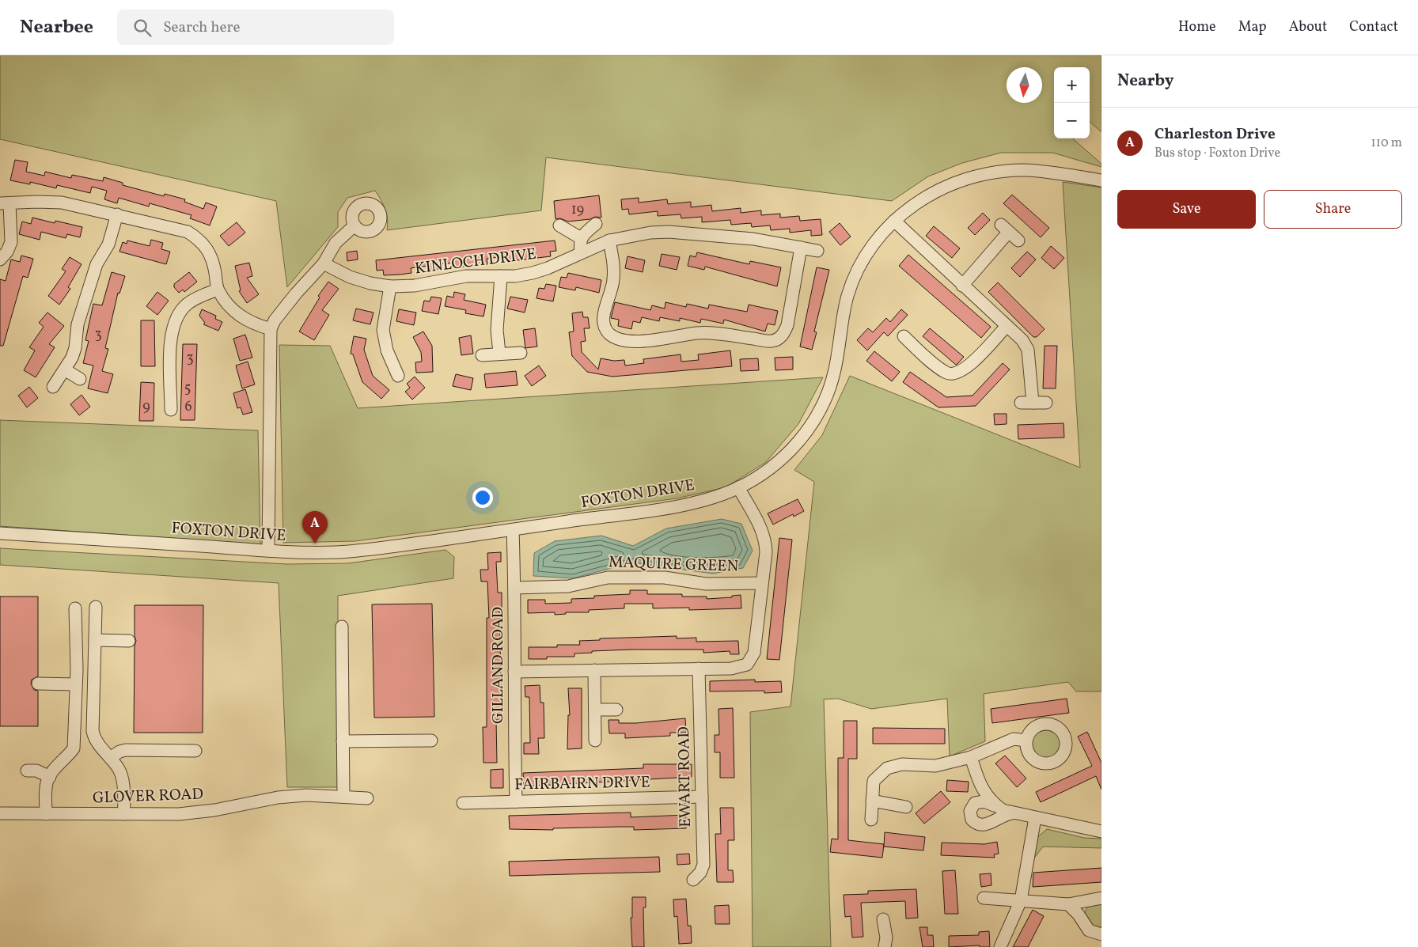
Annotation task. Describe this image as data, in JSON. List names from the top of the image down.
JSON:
{
  "streets": {
    "street": [
      "KINLOCH DRIVE",
      "FOXTON DRIVE",
      "MAQUIRE GREEN",
      "GILLAND ROAD",
      "EWART ROAD",
      "FAIRBAIRN DRIVE",
      "GLOVER ROAD"
    ]
  },
  "crossings": [
    ["FOXTON DRIVE", "GILLAND ROAD"],
    ["MAQUIRE GREEN", "GILLAND ROAD"],
    ["GILLAND ROAD", "FAIRBAIRN DRIVE"],
    ["EWART ROAD", "FAIRBAIRN DRIVE"]
  ],
  "house_numbers": [
    "19",
    "3",
    "3",
    "5",
    "9",
    "6"
  ],
  "north": "bottom",
  "page": {
    "header": "Nearbee",
    "search": "Search here",
    "nav": [
      "Home",
      "Map",
      "About",
      "Contact"
    ],
    "heading": "Nearby",
    "map_buttons": ["+", "−"],
    "list": [
      {
        "mark": "A",
        "name": "Charleston Drive",
        "note": "Bus stop · Foxton Drive",
        "value": "110 m"
      }
    ],
    "buttons": ["Save", "Share"],
    "pins": "A"
  }
}
